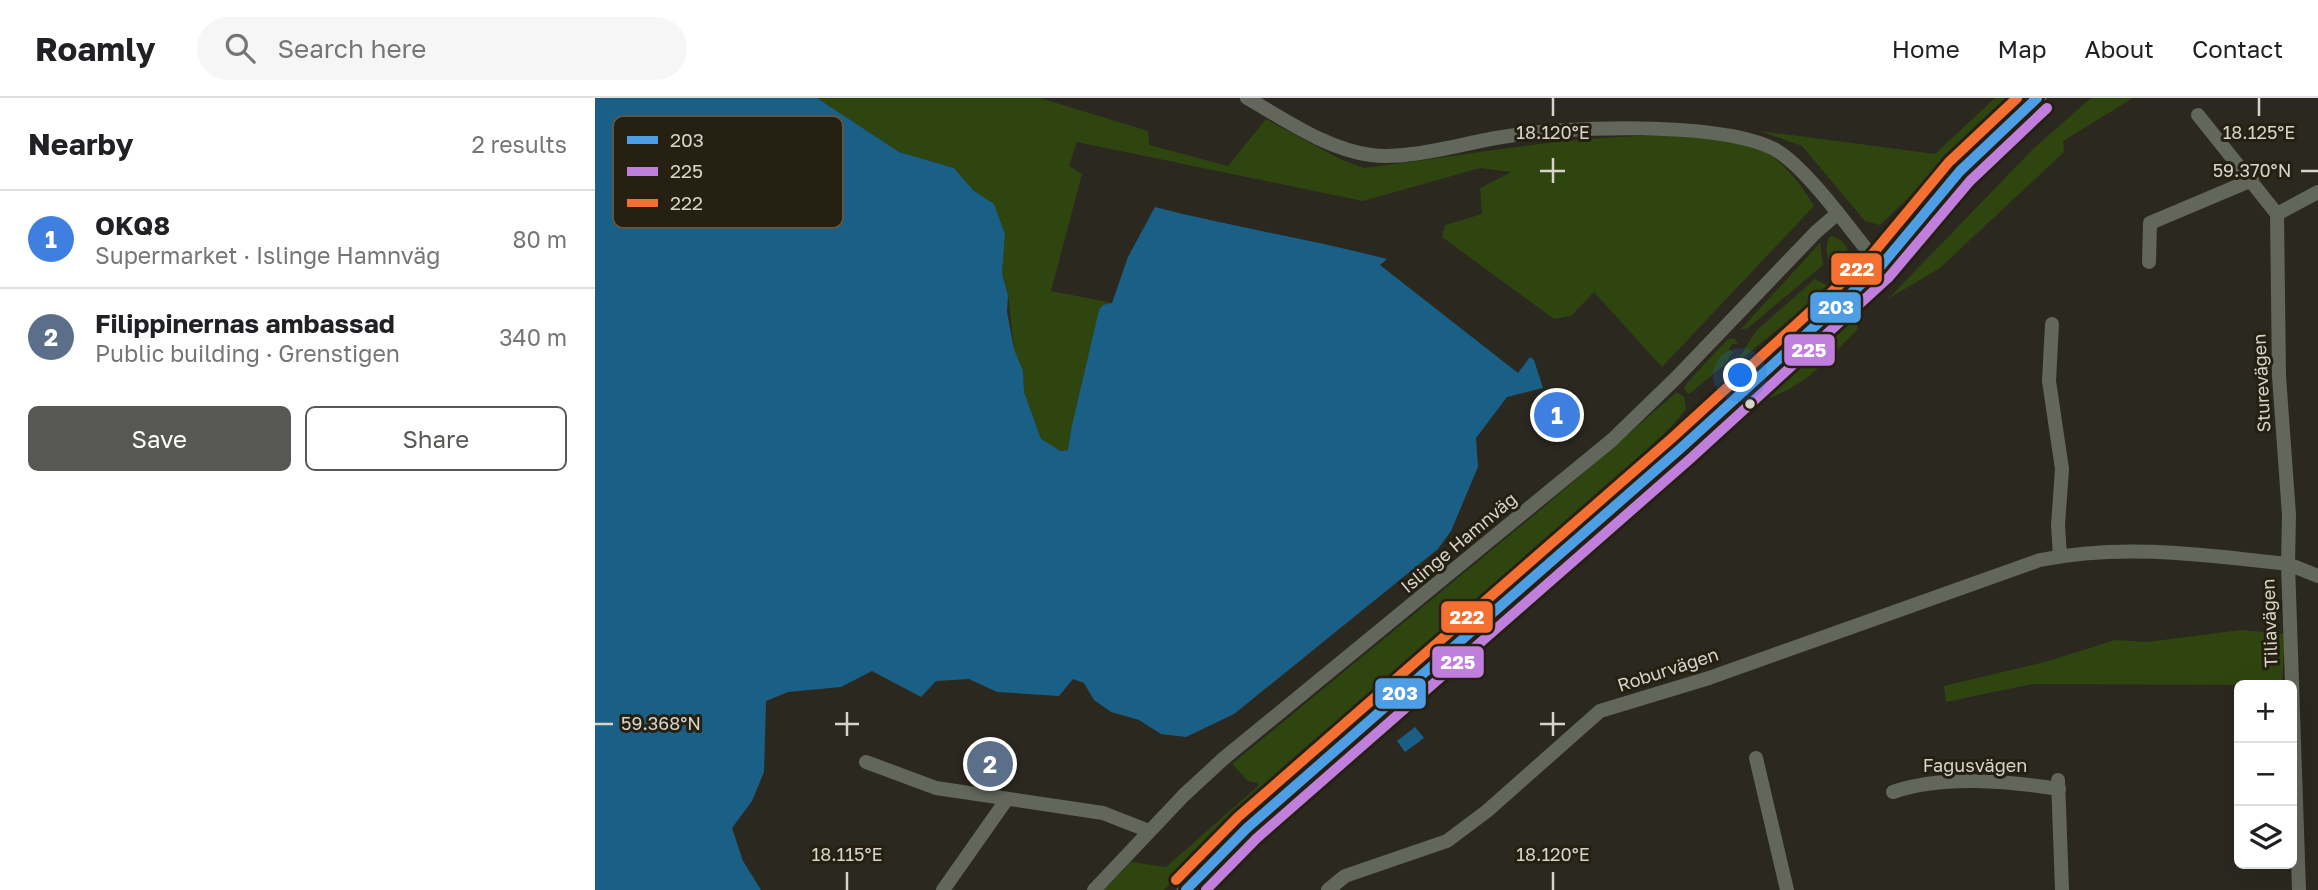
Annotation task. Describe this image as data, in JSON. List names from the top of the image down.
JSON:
{
  "streets": {
    "street": [
      "Sturevägen",
      "Islinge Hamnväg",
      "Tiliavägen",
      "Roburvägen",
      "Fagusvägen"
    ]
  },
  "crossings": [
    ["Sturevägen", "Tiliavägen"],
    ["Sturevägen", "Roburvägen"],
    ["Tiliavägen", "Roburvägen"]
  ],
  "lines": ["transit line 203", "transit line 222", "transit line 225"],
  "legend": ["203", "225", "222"],
  "page": {
    "header": "Roamly",
    "search": "Search here",
    "nav": [
      "Home",
      "Map",
      "About",
      "Contact"
    ],
    "heading": ["Nearby", "2 results"],
    "list": [
      {
        "mark": "1",
        "name": "OKQ8",
        "note": "Supermarket · Islinge Hamnväg",
        "value": "80 m"
      },
      {
        "mark": "2",
        "name": "Filippinernas ambassad",
        "note": "Public building · Grenstigen",
        "value": "340 m"
      }
    ],
    "buttons": ["Save", "Share"],
    "pins": ["1", "2"],
    "map_buttons": ["+", "−"]
  },
  "coordinates": [
    "18.120°E",
    "18.125°E",
    "59.370°N",
    "59.368°N",
    "18.115°E"
  ]
}
